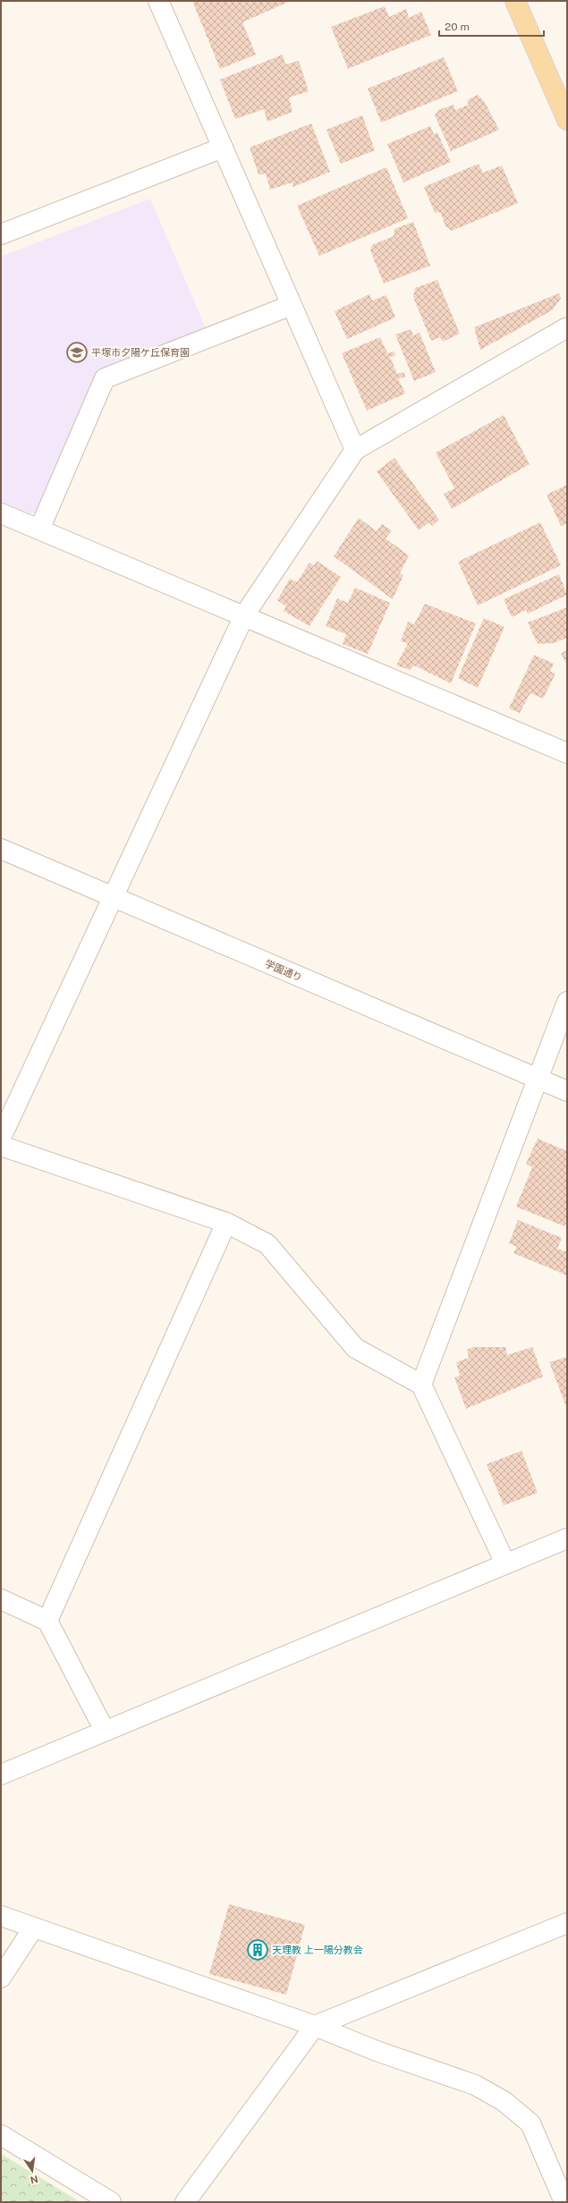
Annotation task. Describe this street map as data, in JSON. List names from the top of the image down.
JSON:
{
  "streets": {
    "street": ["学園通り"]
  },
  "places": {
    "school or university": ["平塚市夕陽ケ丘保育園"],
    "building": ["天理教 上一陽分教会"]
  },
  "scale_bar": "20 m",
  "north": "bottom"
}
